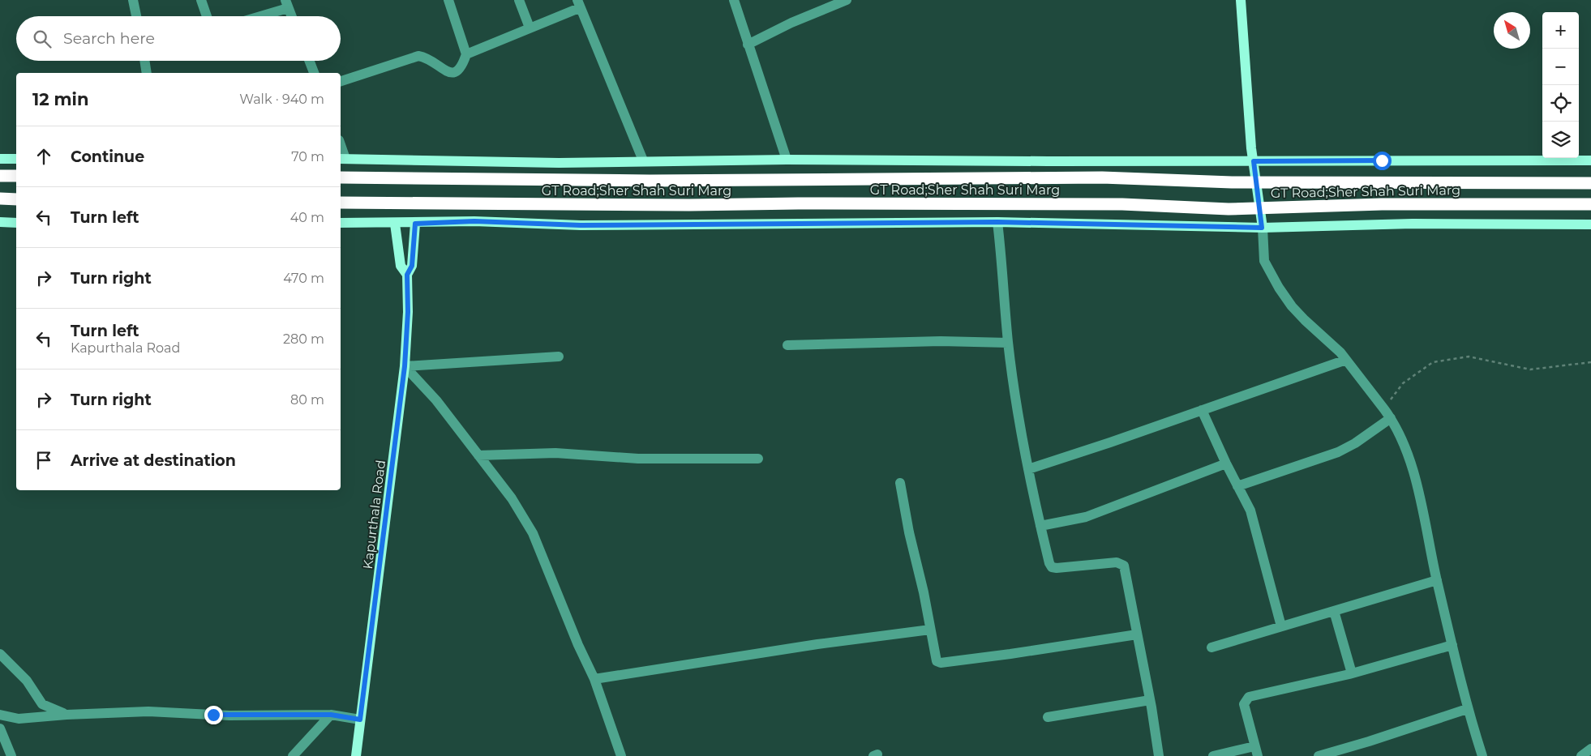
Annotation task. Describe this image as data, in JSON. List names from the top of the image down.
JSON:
{
  "streets": {
    "highway": ["GT Road;Sher Shah Suri Marg"],
    "main road": ["Kapurthala Road"]
  },
  "north": "top left",
  "page": {
    "map_buttons": ["+", "−"],
    "search": "Search here",
    "heading": ["12 min", "Walk · 940 m"],
    "list": [
      ["Continue", "70 m"],
      ["Turn left", "40 m"],
      ["Turn right", "470 m"],
      ["Turn left", "Kapurthala Road", "280 m"],
      ["Turn right", "80 m"],
      "Arrive at destination"
    ]
  }
}
